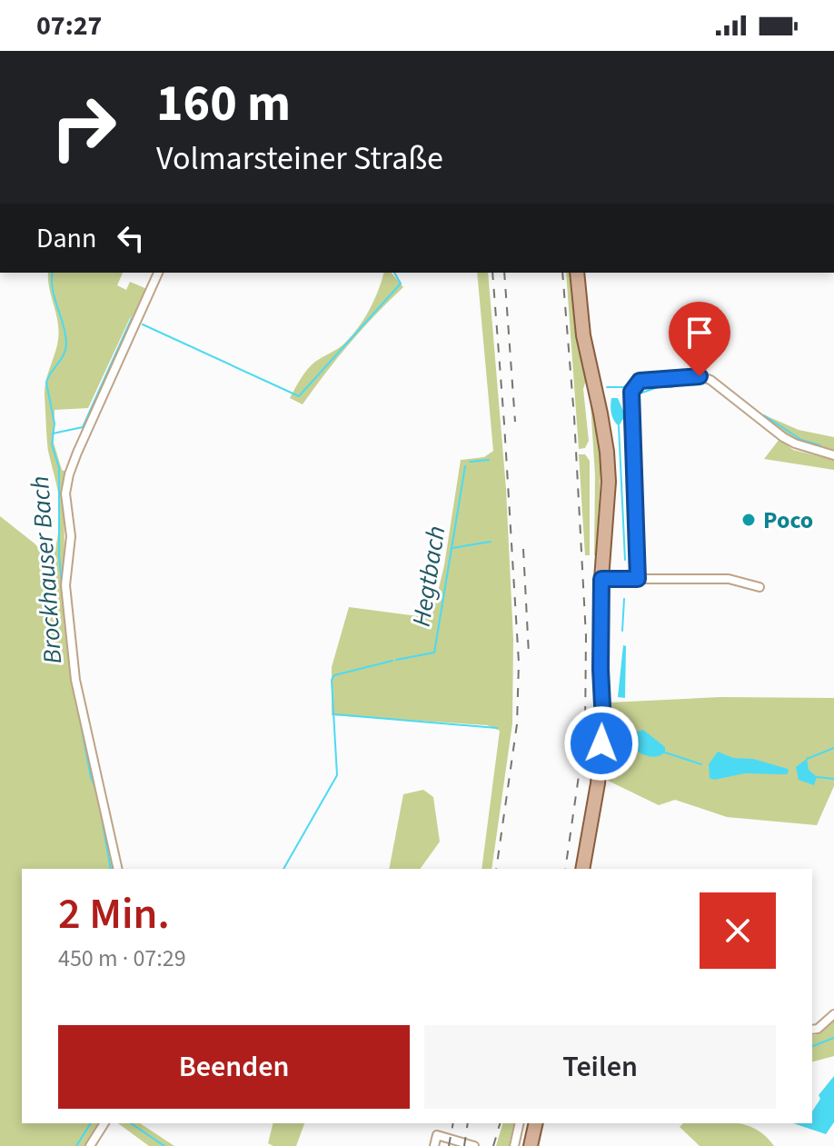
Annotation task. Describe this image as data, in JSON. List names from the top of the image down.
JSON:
{
  "water": ["Brockhauser Bach", "Hegtbach"],
  "places": ["Poco"],
  "page": {
    "status": "07:27",
    "turn": ["160 m", "Volmarsteiner Straße"],
    "then": "Dann",
    "heading": ["2 Min.", "450 m · 07:29"],
    "buttons": ["Beenden", "Teilen"]
  }
}
